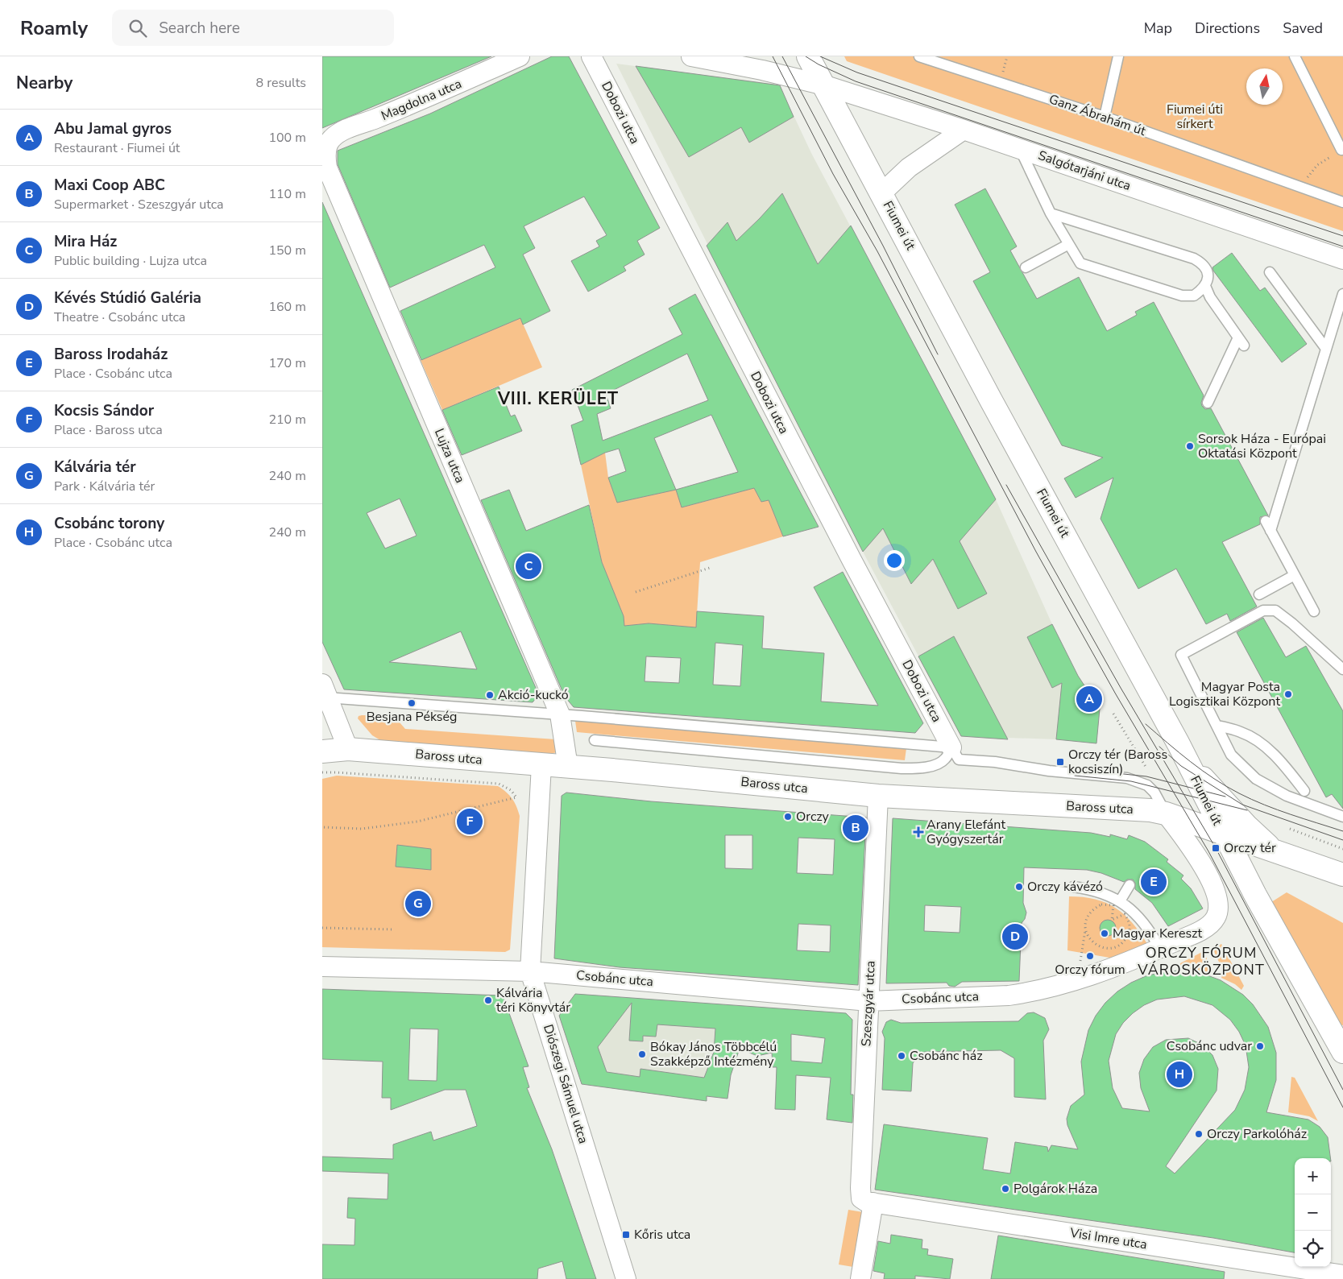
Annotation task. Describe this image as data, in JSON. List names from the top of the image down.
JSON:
{
  "streets": {
    "street": [
      "Magdolna utca",
      "Dobozi utca",
      "Salgótarjáni utca",
      "Fiumei út",
      "Lujza utca",
      "Baross utca",
      "Csobánc utca",
      "Szeszgyár utca",
      "Diószegi Sámuel utca",
      "Visi Imre utca"
    ],
    "lane": ["Ganz Ábrahám út"]
  },
  "crossings": [
    ["Magdolna utca", "Lujza utca"],
    ["Salgótarjáni utca", "Fiumei út"],
    ["Fiumei út", "Baross utca"],
    ["Lujza utca", "Baross utca"],
    ["Baross utca", "Csobánc utca"],
    ["Baross utca", "Szeszgyár utca"],
    ["Baross utca", "Diószegi Sámuel utca"],
    ["Csobánc utca", "Szeszgyár utca"],
    ["Csobánc utca", "Diószegi Sámuel utca"],
    ["Szeszgyár utca", "Visi Imre utca"]
  ],
  "districts": ["VIII. KERÜLET", "ORCZY FÓRUM VÁROSKÖZPONT"],
  "parks": ["Fiumei úti sírkert"],
  "places": {
    "other": [
      "Sorsok Háza - Európai Oktatási Központ",
      "Magyar Posta Logisztikai Központ",
      "Akció-kuckó",
      "Besjana Pékség",
      "Orczy",
      "Orczy kávézó",
      "Magyar Kereszt",
      "Orczy fórum",
      "Kálvária téri Könyvtár",
      "Csobánc udvar",
      "Bókay János Többcélú Szakképző Intézmény",
      "Csobánc ház",
      "Orczy Parkolóház",
      "Polgárok Háza"
    ],
    "transit": ["Orczy tér (Baross kocsiszín)", "Orczy tér", "Kőris utca"],
    "health": ["Arany Elefánt Gyógyszertár"]
  },
  "north": "top",
  "page": {
    "header": "Roamly",
    "search": "Search here",
    "nav": ["Map", "Directions", "Saved"],
    "heading": ["Nearby", "8 results"],
    "list": [
      {
        "mark": "A",
        "name": "Abu Jamal gyros",
        "note": "Restaurant · Fiumei út",
        "value": "100 m"
      },
      {
        "mark": "B",
        "name": "Maxi Coop ABC",
        "note": "Supermarket · Szeszgyár utca",
        "value": "110 m"
      },
      {
        "mark": "C",
        "name": "Mira Ház",
        "note": "Public building · Lujza utca",
        "value": "150 m"
      },
      {
        "mark": "D",
        "name": "Kévés Stúdió Galéria",
        "note": "Theatre · Csobánc utca",
        "value": "160 m"
      },
      {
        "mark": "E",
        "name": "Baross Irodaház",
        "note": "Place · Csobánc utca",
        "value": "170 m"
      },
      {
        "mark": "F",
        "name": "Kocsis Sándor",
        "note": "Place · Baross utca",
        "value": "210 m"
      },
      {
        "mark": "G",
        "name": "Kálvária tér",
        "note": "Park · Kálvária tér",
        "value": "240 m"
      },
      {
        "mark": "H",
        "name": "Csobánc torony",
        "note": "Place · Csobánc utca",
        "value": "240 m"
      }
    ],
    "pins": [
      "C",
      "A",
      "F",
      "B",
      "E",
      "G",
      "D",
      "H"
    ],
    "map_buttons": ["+", "−"]
  }
}
